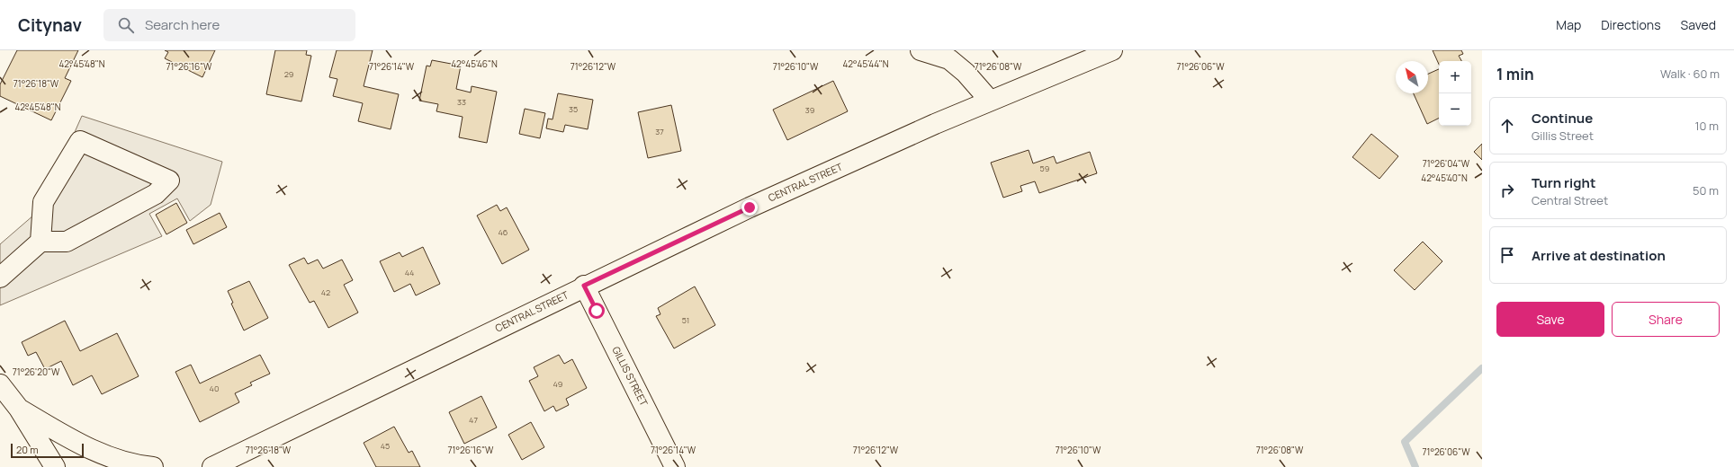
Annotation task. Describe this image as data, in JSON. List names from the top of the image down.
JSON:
{
  "streets": {
    "main road": ["CENTRAL STREET", "GILLIS STREET"]
  },
  "crossings": [
    ["CENTRAL STREET", "GILLIS STREET"]
  ],
  "house_numbers": [
    "29",
    "33",
    "35",
    "39",
    "37",
    "59",
    "46",
    "44",
    "42",
    "51",
    "49",
    "40",
    "47",
    "45"
  ],
  "scale_bar": "20 m",
  "north": "top left",
  "page": {
    "header": "Citynav",
    "search": "Search here",
    "nav": ["Map", "Directions", "Saved"],
    "heading": ["1 min", "Walk · 60 m"],
    "map_buttons": ["+", "−"],
    "list": [
      ["Continue", "Gillis Street", "10 m"],
      ["Turn right", "Central Street", "50 m"],
      "Arrive at destination"
    ],
    "buttons": ["Save", "Share"],
    "scale": "20 m"
  },
  "coordinates": [
    "42°45'44\"N",
    "42°45'48\"N",
    "42°45'46\"N",
    "71°26'08\"W",
    "71°26'16\"W",
    "71°26'14\"W",
    "71°26'12\"W",
    "71°26'10\"W",
    "71°26'06\"W",
    "71°26'18\"W",
    "71°26'04\"W",
    "42°45'40\"N",
    "71°26'20\"W"
  ]
}
